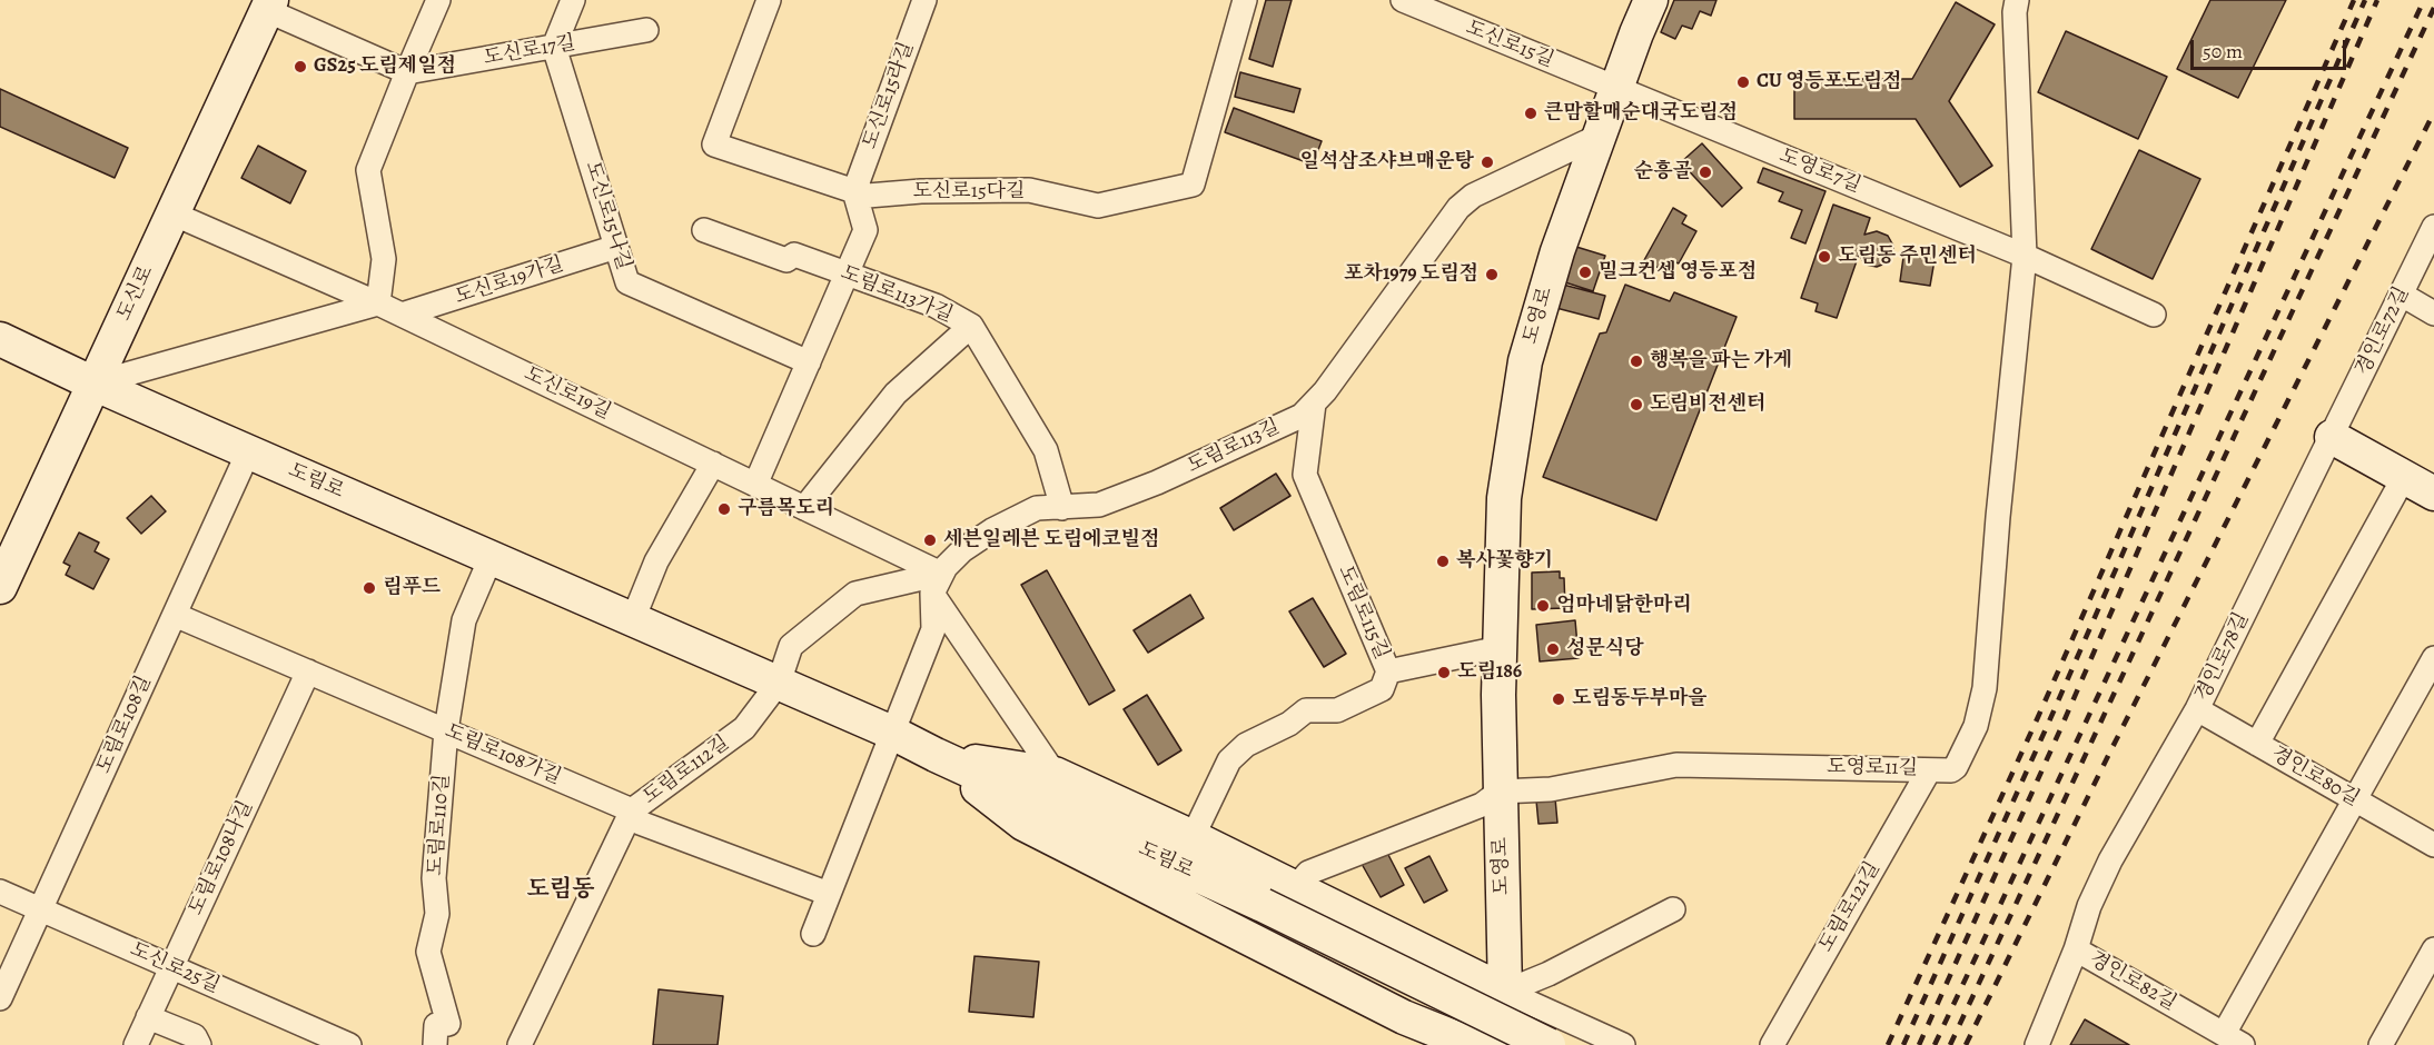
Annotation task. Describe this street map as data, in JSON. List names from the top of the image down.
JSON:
{
  "streets": {
    "main road": ["도신로", "도영로", "도림로"],
    "street": [
      "도신로15길",
      "도신로17길",
      "도신로15라길",
      "도영로7길",
      "도신로15다길",
      "도신로15나길",
      "도신로19가길",
      "도림로113가길",
      "경인로72길",
      "도신로19길",
      "도림로113길",
      "도림로115길",
      "경인로78길",
      "도림로108길",
      "도림로108가길",
      "도영로11길",
      "도림로112길",
      "경인로80길",
      "도림로110길",
      "도림로108나길",
      "도림로121길",
      "도신로25길",
      "경인로82길"
    ]
  },
  "crossings": [
    ["도신로15길", "도영로7길"],
    ["도신로15길", "도영로"],
    ["도신로17길", "도신로15나길"],
    ["도신로15라길", "도신로15다길"],
    ["도영로7길", "도영로"],
    ["도영로7길", "도영로11길"],
    ["도신로15나길", "도신로19가길"],
    ["도신로19가길", "도신로19길"],
    ["도신로", "도신로19길"],
    ["도신로", "도림로"],
    ["도림로113가길", "도림로113길"],
    ["도영로", "도림로113길"],
    ["도영로", "도영로11길"],
    ["경인로72길", "경인로78길"],
    ["도신로19길", "도림로113길"],
    ["도림로113길", "도림로115길"],
    ["도림로", "도림로108길"],
    ["도림로", "도림로112길"],
    ["도림로", "도림로110길"],
    ["경인로78길", "경인로80길"],
    ["경인로78길", "경인로82길"],
    ["도림로108길", "도림로108가길"],
    ["도림로108길", "도신로25길"],
    ["도림로108가길", "도림로112길"],
    ["도림로108가길", "도림로110길"],
    ["도림로108가길", "도림로108나길"],
    ["도영로11길", "도림로121길"],
    ["도림로108나길", "도신로25길"]
  ],
  "districts": ["도림동"],
  "places": [
    "GS25 도림제일점",
    "CU 영등포도림점",
    "큰맘할매순대국도림점",
    "일석삼조샤브매운탕",
    "순흥골",
    "도림동 주민센터",
    "밀크컨셉 영등포점",
    "포차1979 도림점",
    "행복을 파는 가게",
    "도림비전센터",
    "구름목도리",
    "세븐일레븐 도림에코빌점",
    "복사꽃향기",
    "림푸드",
    "엄마네닭한마리",
    "성문식당",
    "도림186",
    "도림동두부마을"
  ],
  "scale_bar": "50 m"
}
